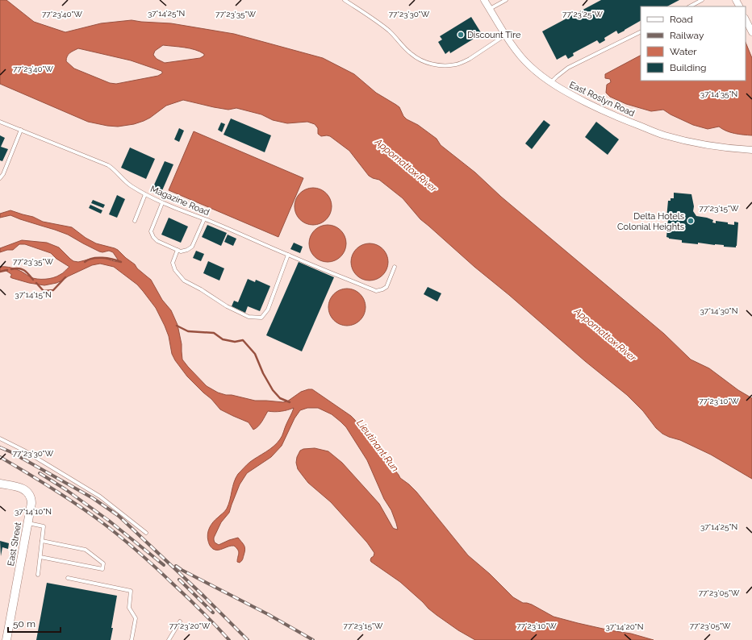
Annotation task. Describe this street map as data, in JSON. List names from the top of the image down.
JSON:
{
  "streets": {
    "street": ["East Roslyn Road", "East Street"],
    "lane": ["Magazine Road"]
  },
  "water": ["Appomattox River", "Lieutinant Run"],
  "places": ["Discount Tire", "Delta Hotels Colonial Heights"],
  "legend": [
    "Road",
    "Railway",
    "Water",
    "Building"
  ],
  "scale_bar": "50 m",
  "coordinates": [
    "37°14'25\"N",
    "77°23'40\"W",
    "77°23'35\"W",
    "77°23'30\"W",
    "77°23'25\"W",
    "37°14'35\"N",
    "77°23'15\"W",
    "37°14'15\"N",
    "37°14'30\"N",
    "77°23'10\"W",
    "37°14'10\"N",
    "77°23'05\"W",
    "77°23'20\"W",
    "37°14'20\"N"
  ]
}
